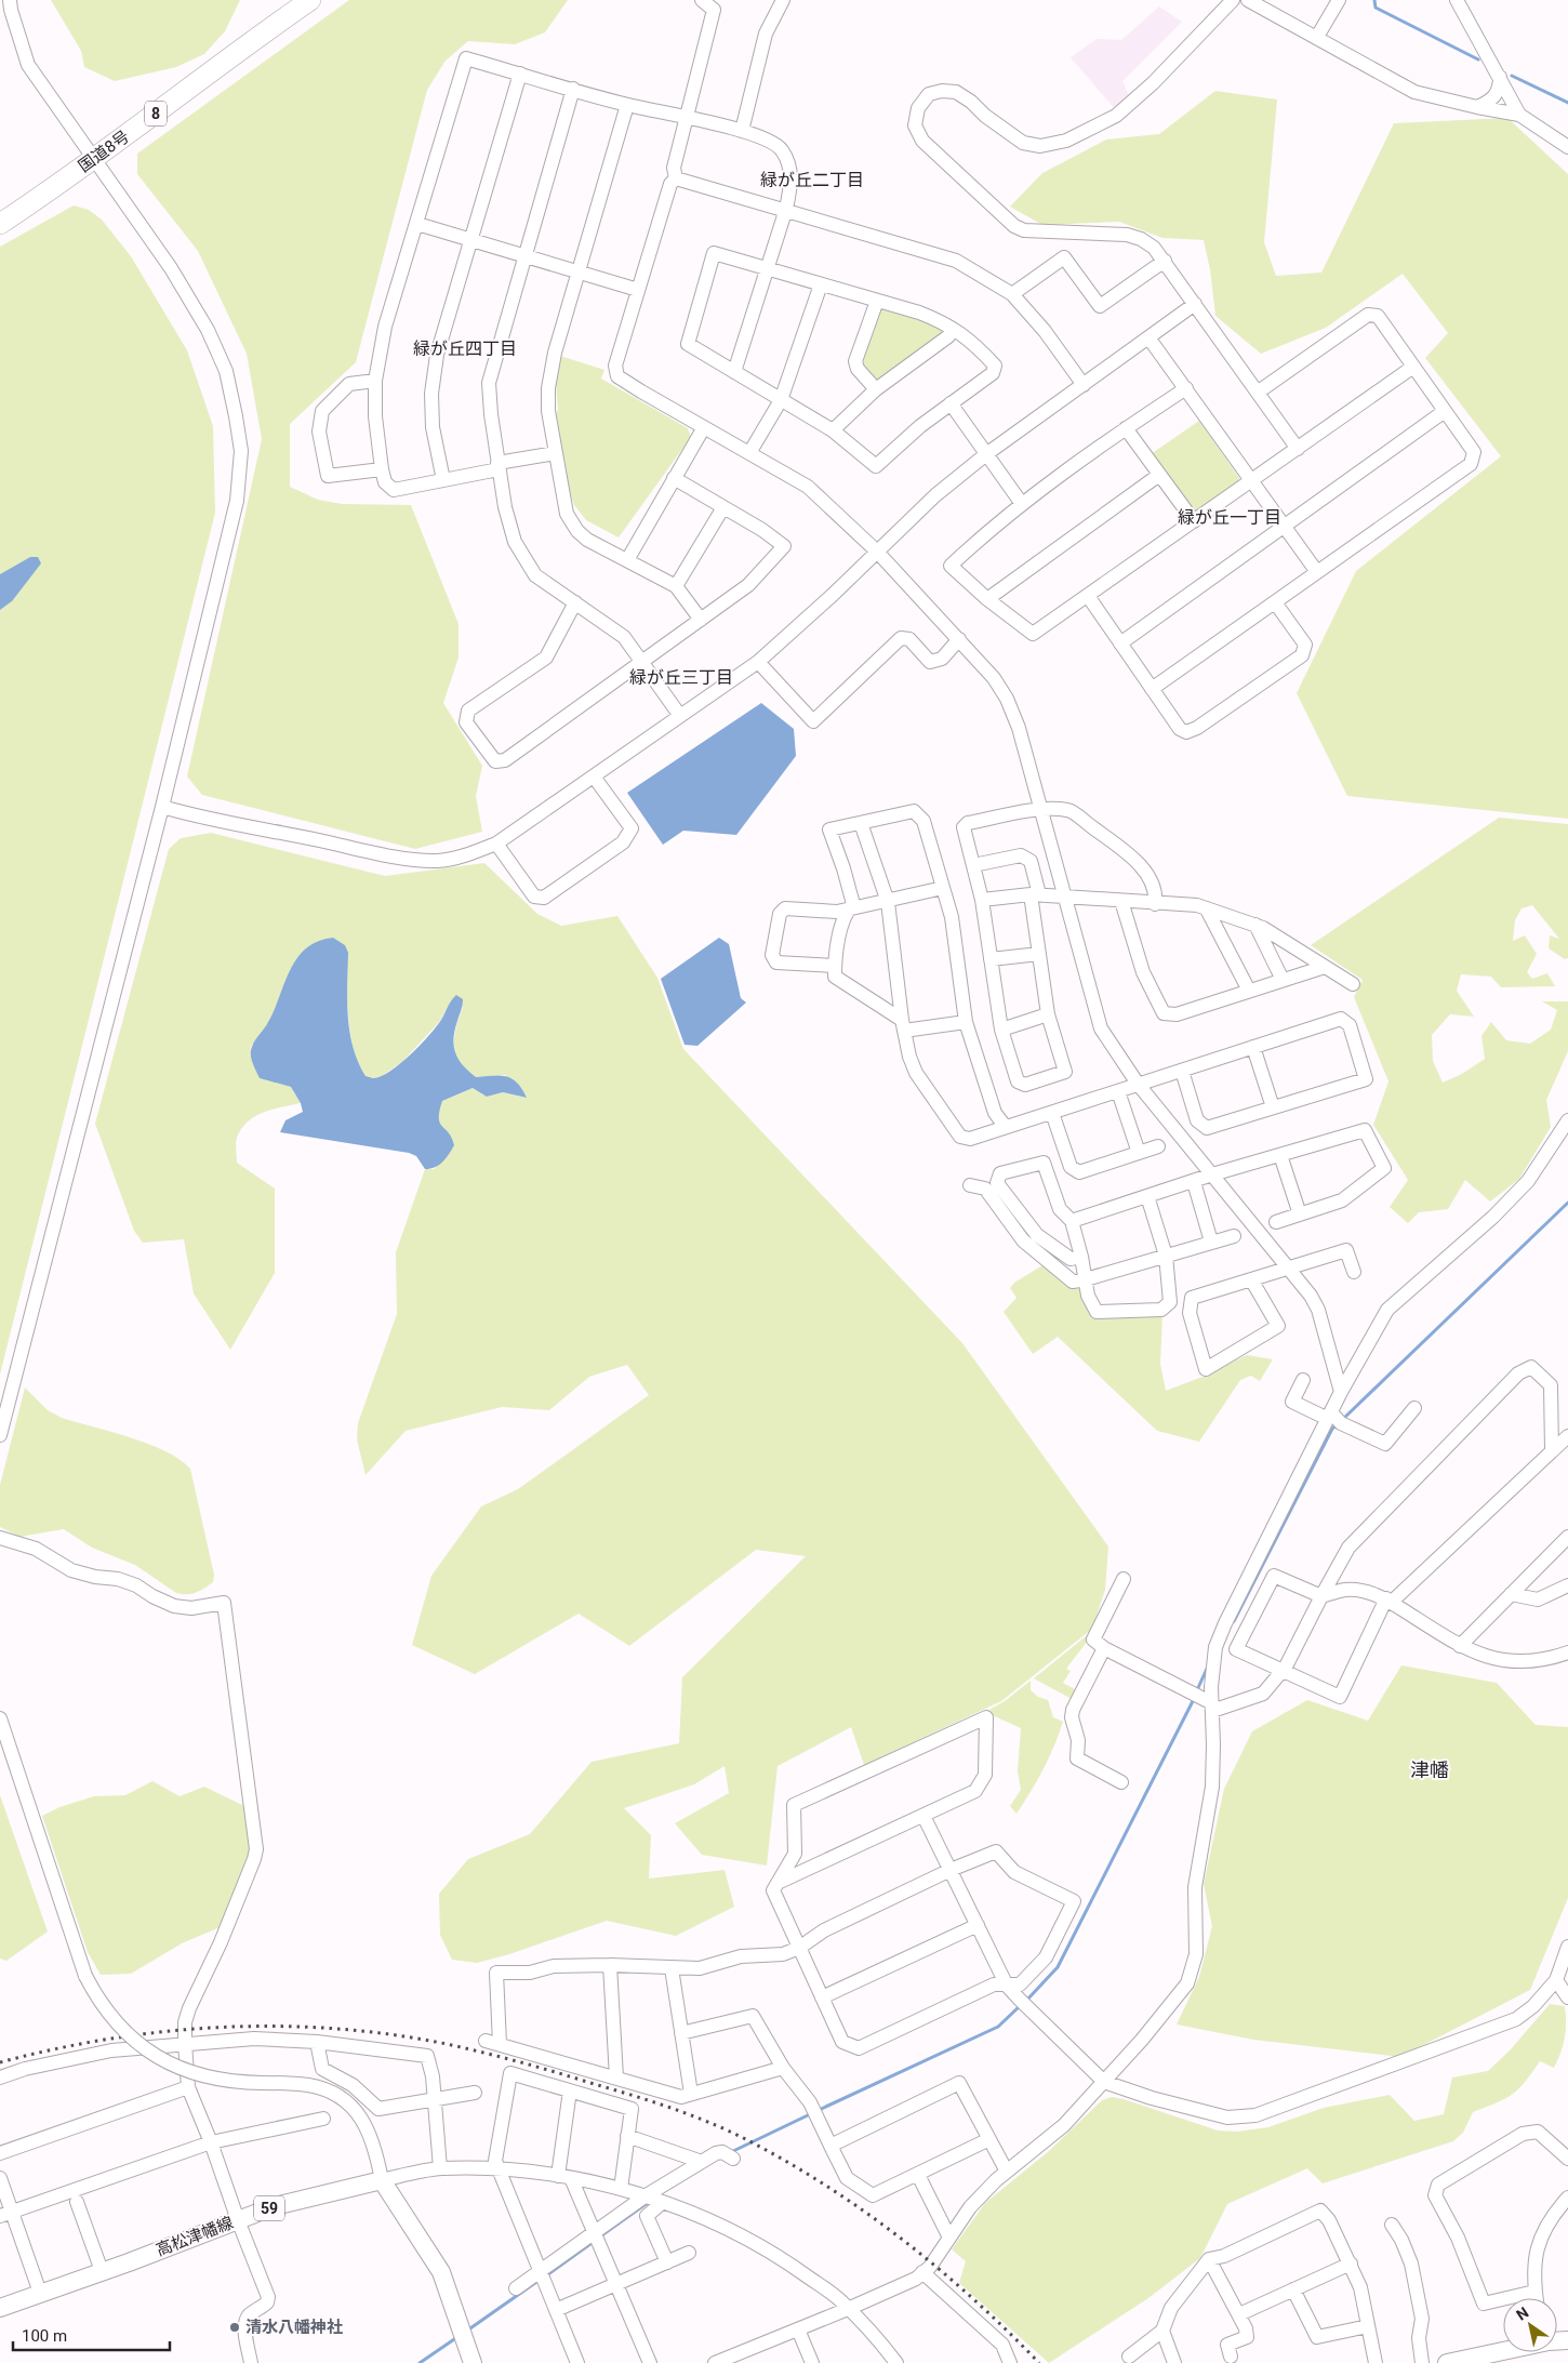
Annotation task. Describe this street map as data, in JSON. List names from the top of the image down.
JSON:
{
  "streets": {
    "highway": ["8", "国道8号"],
    "main road": ["59", "高松津幡線"]
  },
  "districts": [
    "緑が丘二丁目",
    "緑が丘四丁目",
    "緑が丘一丁目",
    "緑が丘三丁目",
    "津幡"
  ],
  "places": ["清水八幡神社"],
  "scale_bar": "100 m",
  "north": "top left"
}
